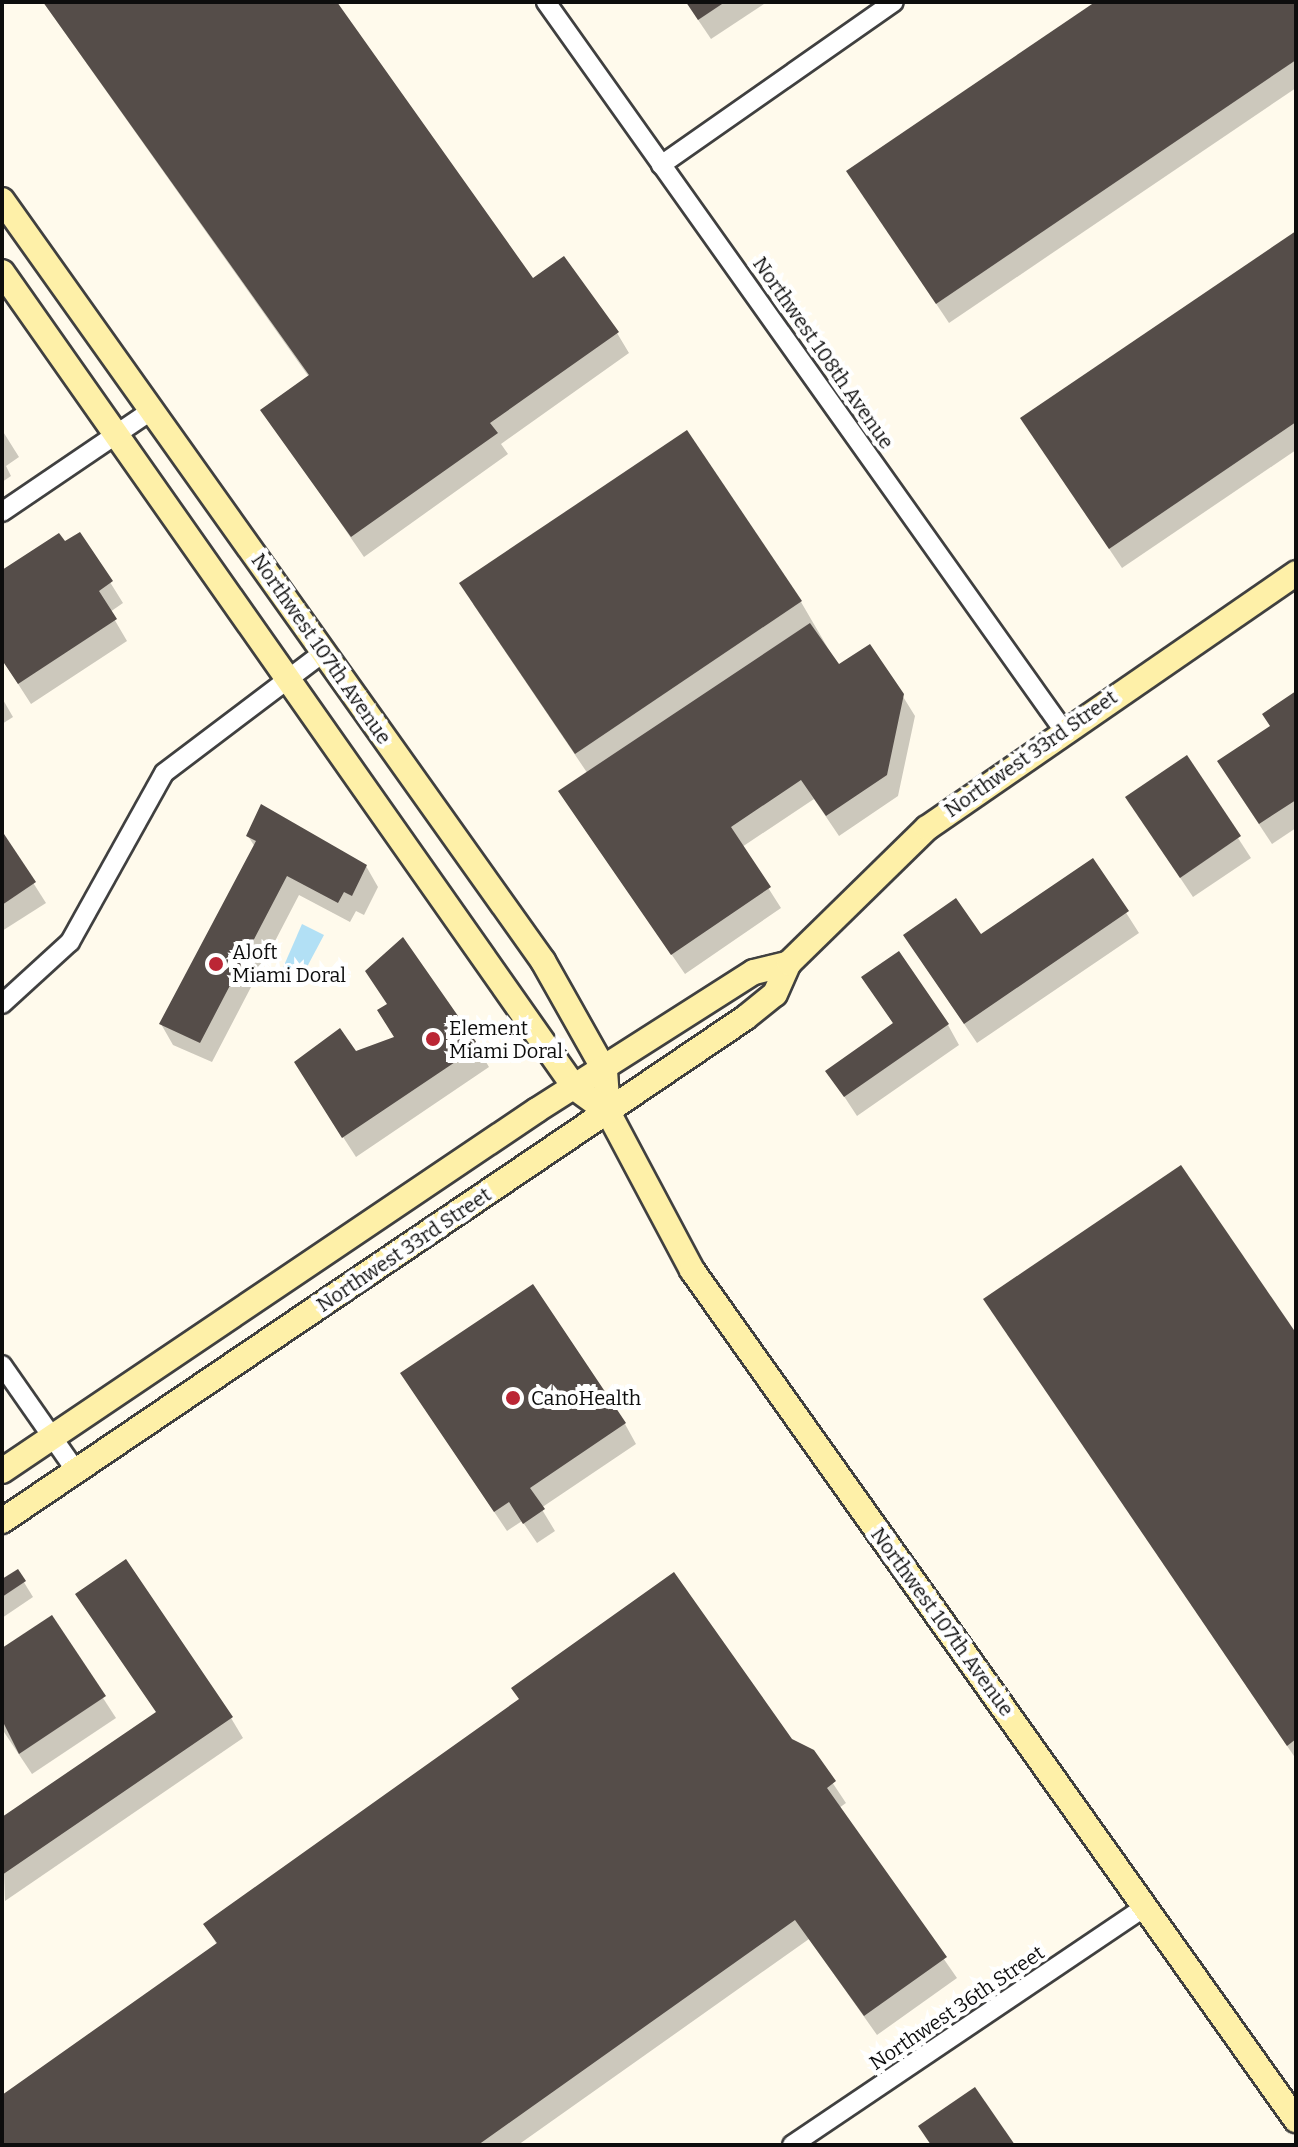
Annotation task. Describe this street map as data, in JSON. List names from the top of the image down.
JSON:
{
  "streets": {
    "main road": ["Northwest 107th Avenue", "Northwest 33rd Street"],
    "street": ["Northwest 108th Avenue", "Northwest 36th Street"]
  },
  "crossings": [
    ["Northwest 108th Avenue", "Northwest 33rd Street"],
    ["Northwest 107th Avenue", "Northwest 33rd Street"],
    ["Northwest 107th Avenue", "Northwest 36th Street"]
  ],
  "places": ["Aloft Miami Doral", "Element Miami Doral", "CanoHealth"]
}
